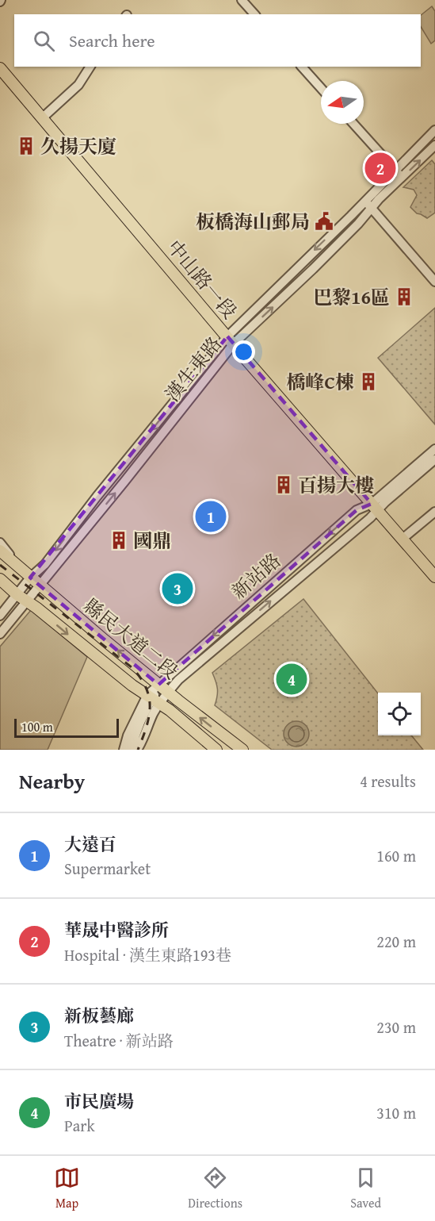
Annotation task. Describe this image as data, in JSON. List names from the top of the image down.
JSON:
{
  "streets": {
    "main road": ["中山路一段", "縣民大道二段"],
    "street": ["漢生東路", "新站路"]
  },
  "crossings": [
    ["中山路一段", "漢生東路"],
    ["中山路一段", "新站路"],
    ["漢生東路", "縣民大道二段"],
    ["新站路", "縣民大道二段"]
  ],
  "places": {
    "building": [
      "久揚天廈",
      "巴黎16區",
      "橋峰C棟",
      "百揚大樓",
      "國鼎"
    ],
    "public building": ["板橋海山郵局"]
  },
  "scale_bar": "100 m",
  "north": "left",
  "page": {
    "search": "Search here",
    "pins": [
      "2",
      "1",
      "3",
      "4"
    ],
    "scale": "100 m",
    "heading": ["Nearby", "4 results"],
    "list": [
      {
        "mark": "1",
        "name": "大遠百",
        "note": "Supermarket",
        "value": "160 m"
      },
      {
        "mark": "2",
        "name": "華晟中醫診所",
        "note": "Hospital · 漢生東路193巷",
        "value": "220 m"
      },
      {
        "mark": "3",
        "name": "新板藝廊",
        "note": "Theatre · 新站路",
        "value": "230 m"
      },
      {
        "mark": "4",
        "name": "市民廣場",
        "note": "Park",
        "value": "310 m"
      }
    ],
    "nav": ["Map", "Directions", "Saved"]
  }
}
